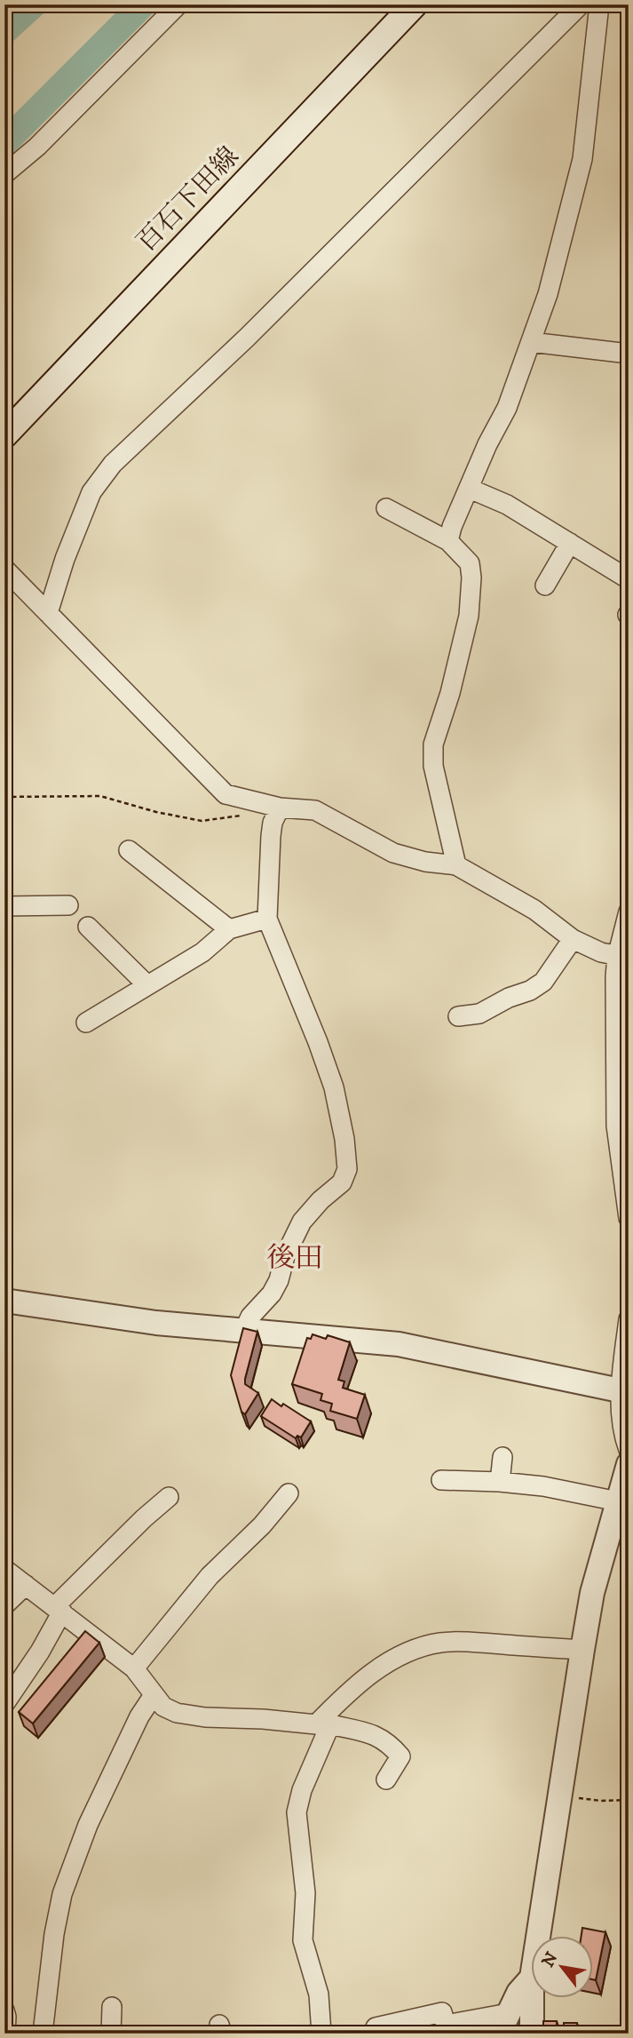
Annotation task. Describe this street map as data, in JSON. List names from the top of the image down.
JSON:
{
  "streets": {
    "main road": ["百石下田線"]
  },
  "districts": ["後田"],
  "north": "top left"
}
